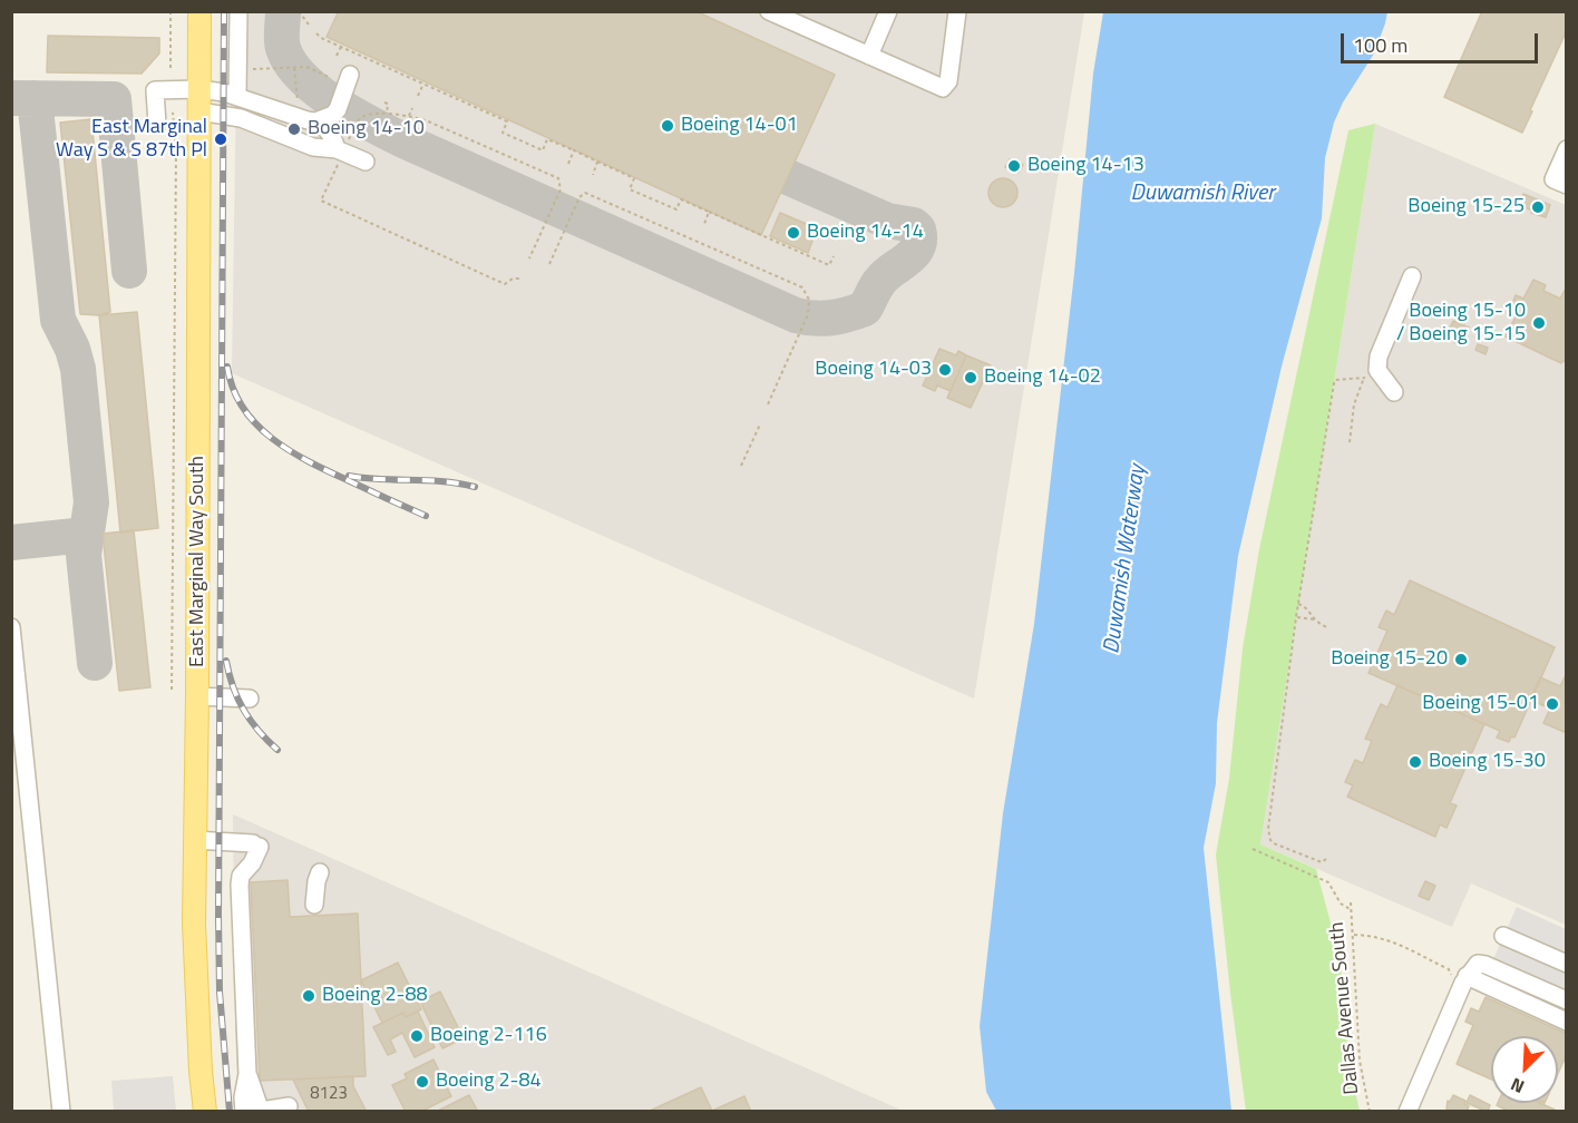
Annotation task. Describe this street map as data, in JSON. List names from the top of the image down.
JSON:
{
  "streets": {
    "main road": ["East Marginal Way South"],
    "path": ["Dallas Avenue South"]
  },
  "water": ["Duwamish River", "Duwamish Waterway"],
  "places": [
    "Boeing 14-01",
    "Boeing 14-10",
    "East Marginal Way S & S 87th Pl",
    "Boeing 14-13",
    "Boeing 15-25",
    "Boeing 14-14",
    "Boeing 15-10 / Boeing 15-15",
    "Boeing 14-03",
    "Boeing 14-02",
    "Boeing 15-20",
    "Boeing 15-01",
    "Boeing 15-30",
    "Boeing 2-88",
    "Boeing 2-116",
    "Boeing 2-84"
  ],
  "house_numbers": ["8123"],
  "scale_bar": "100 m",
  "north": "bottom left"
}
